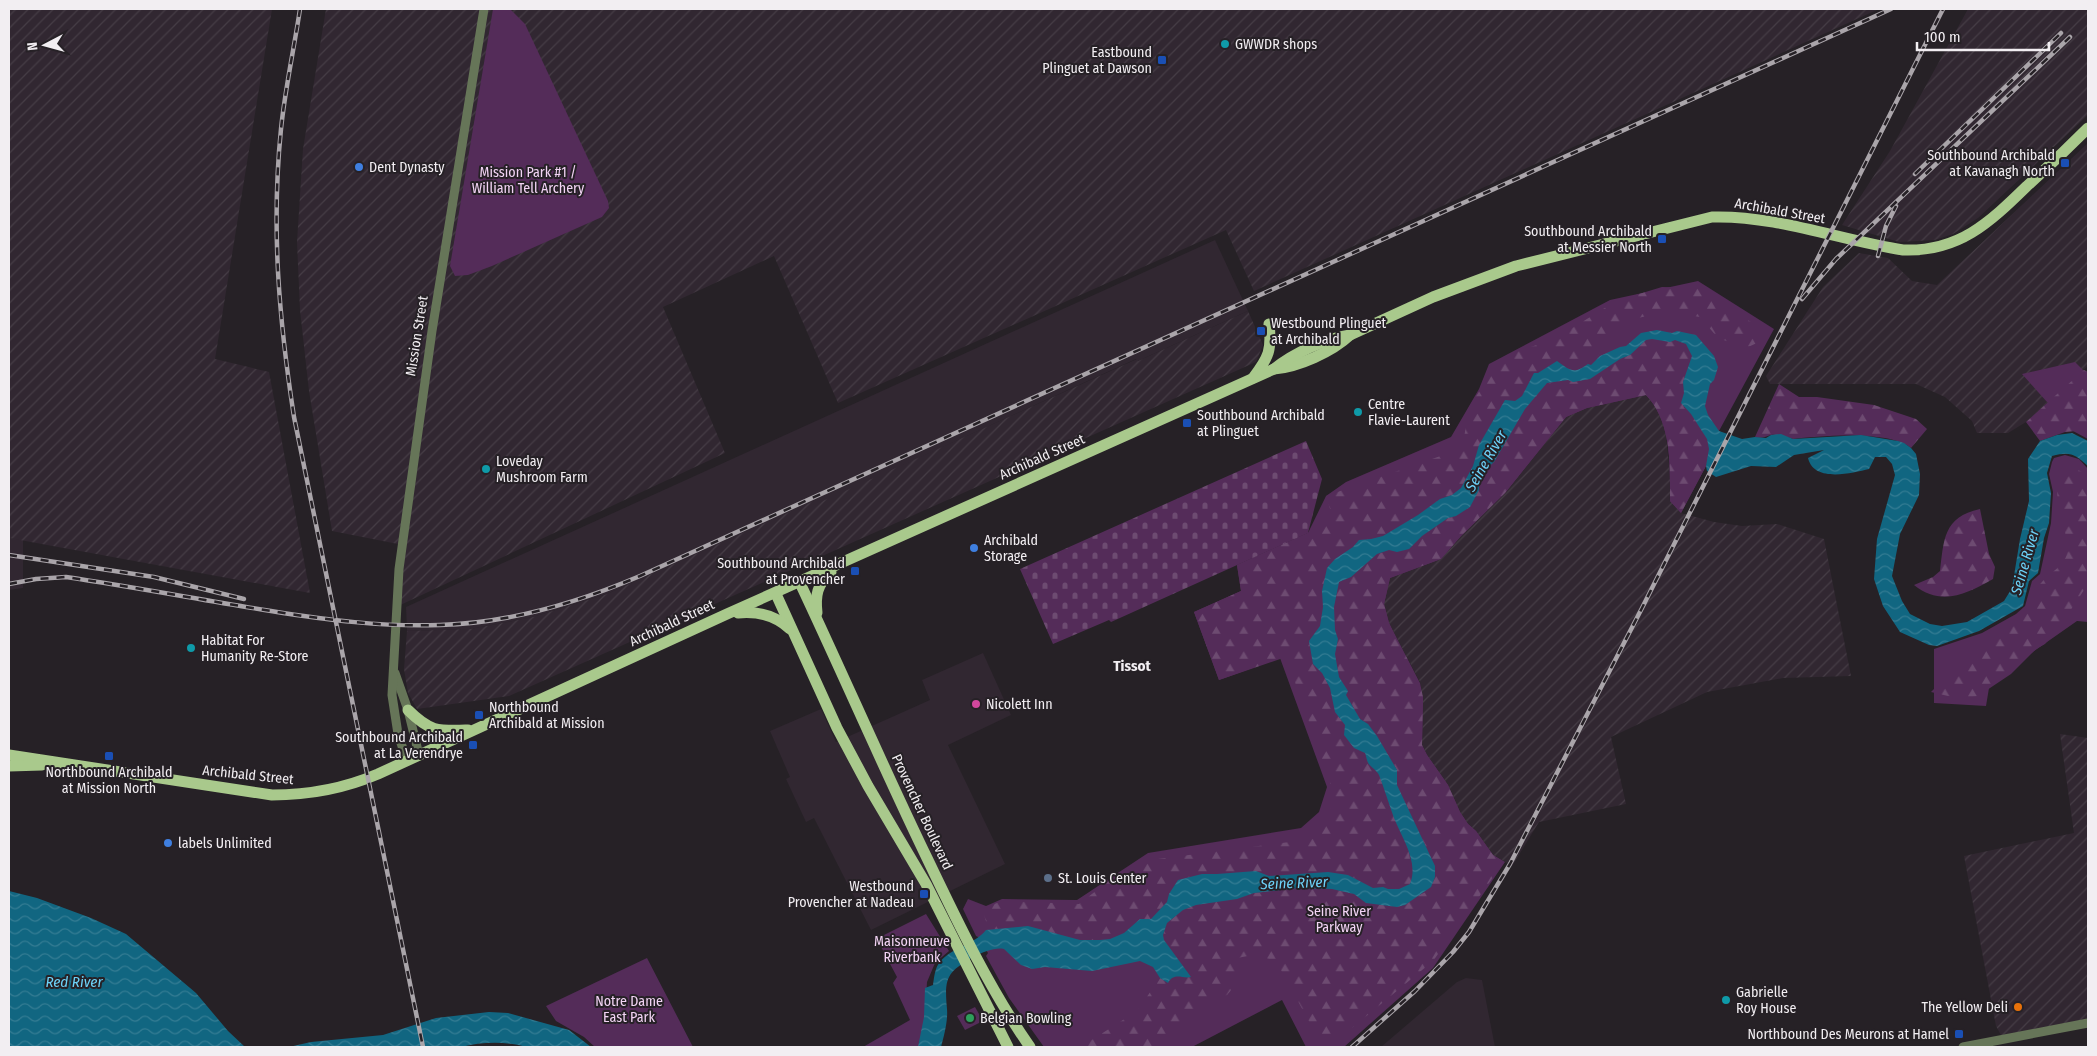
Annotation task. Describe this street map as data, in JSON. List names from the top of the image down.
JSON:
{
  "streets": {
    "main road": ["Archibald Street", "Provencher Boulevard"],
    "street": ["Mission Street"]
  },
  "crossings": [
    ["Archibald Street", "Mission Street"],
    ["Archibald Street", "Provencher Boulevard"]
  ],
  "districts": ["Tissot"],
  "water": ["Seine River", "Red River"],
  "parks": [
    "Mission Park #1 / William Tell Archery",
    "Seine River Parkway",
    "Maisonneuve Riverbank",
    "Notre Dame East Park"
  ],
  "places": {
    "other": [
      "GWWDR shops",
      "Dent Dynasty",
      "Centre Flavie-Laurent",
      "Loveday Mushroom Farm",
      "Archibald Storage",
      "Habitat For Humanity Re-Store",
      "Nicolett Inn",
      "labels Unlimited",
      "St. Louis Center",
      "Gabrielle Roy House",
      "The Yellow Deli",
      "Belgian Bowling"
    ],
    "transit": [
      "Eastbound Plinguet at Dawson",
      "Southbound Archibald at Kavanagh North",
      "Southbound Archibald at Messier North",
      "Westbound Plinguet at Archibald",
      "Southbound Archibald at Plinguet",
      "Southbound Archibald at Provencher",
      "Northbound Archibald at Mission",
      "Southbound Archibald at La Verendrye",
      "Northbound Archibald at Mission North",
      "Westbound Provencher at Nadeau",
      "Northbound Des Meurons at Hamel"
    ]
  },
  "scale_bar": "100 m",
  "north": "left"
}
